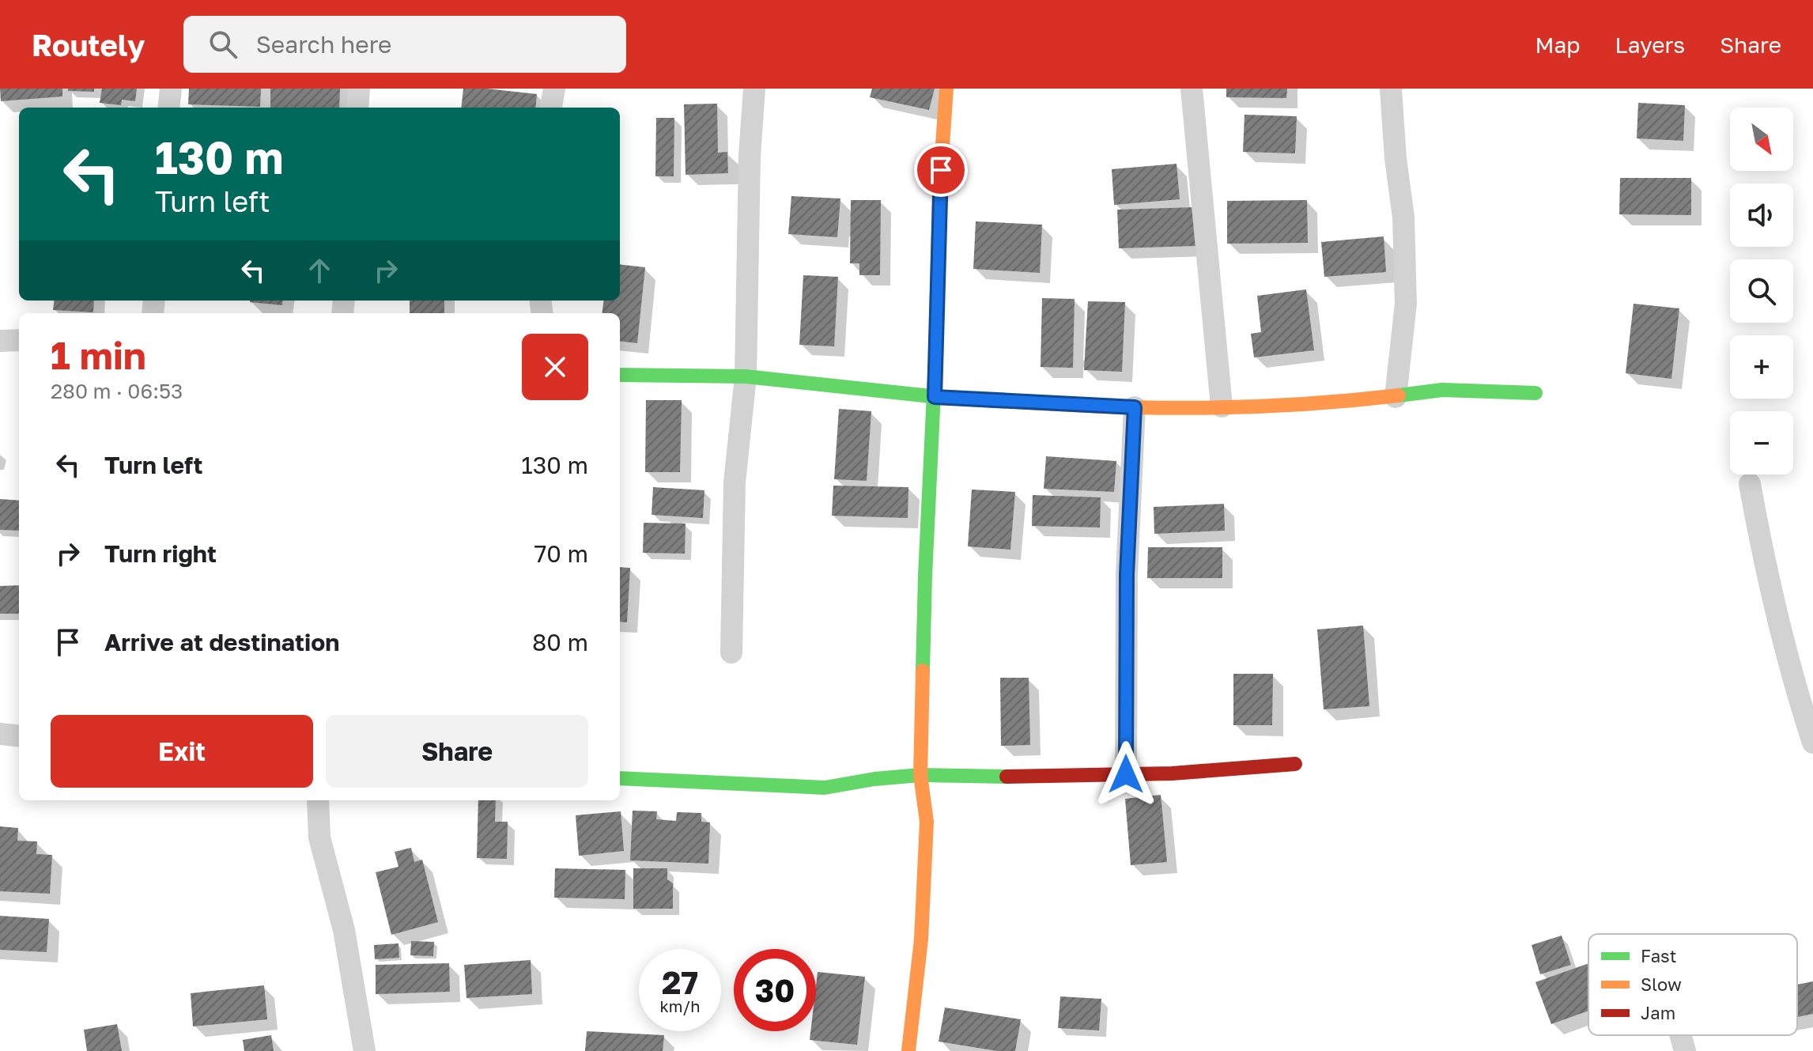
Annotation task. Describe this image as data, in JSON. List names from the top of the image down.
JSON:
{
  "legend": ["Fast", "Slow", "Jam"],
  "north": "bottom right",
  "page": {
    "header": "Routely",
    "search": "Search here",
    "nav": ["Map", "Layers", "Share"],
    "map_buttons": ["+", "−"],
    "turn": ["130 m", "Turn left"],
    "heading": ["1 min", "280 m · 06:53"],
    "list": [
      {
        "name": "Turn left",
        "value": "130 m"
      },
      {
        "name": "Turn right",
        "value": "70 m"
      },
      {
        "name": "Arrive at destination",
        "value": "80 m"
      }
    ],
    "buttons": ["Exit", "Share"],
    "speed": "27 km/h",
    "limit": "30"
  }
}
